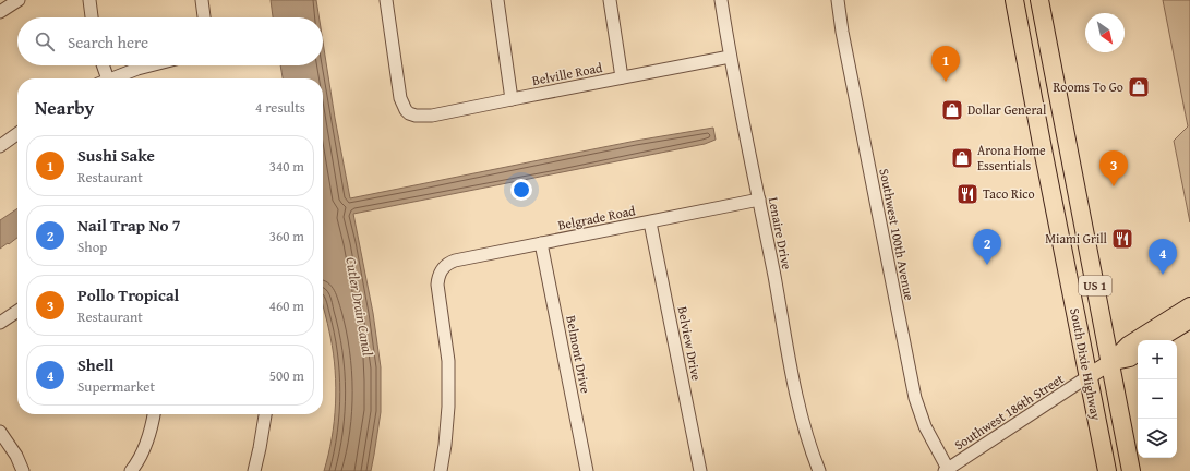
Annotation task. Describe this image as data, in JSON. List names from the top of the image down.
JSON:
{
  "streets": {
    "highway": ["US 1", "South Dixie Highway"],
    "street": [
      "Belville Road",
      "Belgrade Road",
      "Lenaire Drive",
      "Southwest 100th Avenue",
      "Belview Drive",
      "Belmont Drive",
      "Southwest 186th Street"
    ]
  },
  "crossings": [
    ["Belville Road", "Lenaire Drive"],
    ["Belgrade Road", "Lenaire Drive"],
    ["Belgrade Road", "Belview Drive"],
    ["Belgrade Road", "Belmont Drive"],
    ["Southwest 100th Avenue", "Southwest 186th Street"],
    ["South Dixie Highway", "Southwest 186th Street"]
  ],
  "water": ["Cutler Drain Canal"],
  "places": {
    "shop": ["Rooms To Go", "Dollar General", "Arona Home Essentials"],
    "restaurant": ["Taco Rico", "Miami Grill"]
  },
  "north": "bottom right",
  "page": {
    "search": "Search here",
    "pins": [
      "1",
      "3",
      "2",
      "4"
    ],
    "heading": ["Nearby", "4 results"],
    "list": [
      {
        "mark": "1",
        "name": "Sushi Sake",
        "note": "Restaurant",
        "value": "340 m"
      },
      {
        "mark": "2",
        "name": "Nail Trap No 7",
        "note": "Shop",
        "value": "360 m"
      },
      {
        "mark": "3",
        "name": "Pollo Tropical",
        "note": "Restaurant",
        "value": "460 m"
      },
      {
        "mark": "4",
        "name": "Shell",
        "note": "Supermarket",
        "value": "500 m"
      }
    ],
    "map_buttons": ["+", "−"]
  }
}
